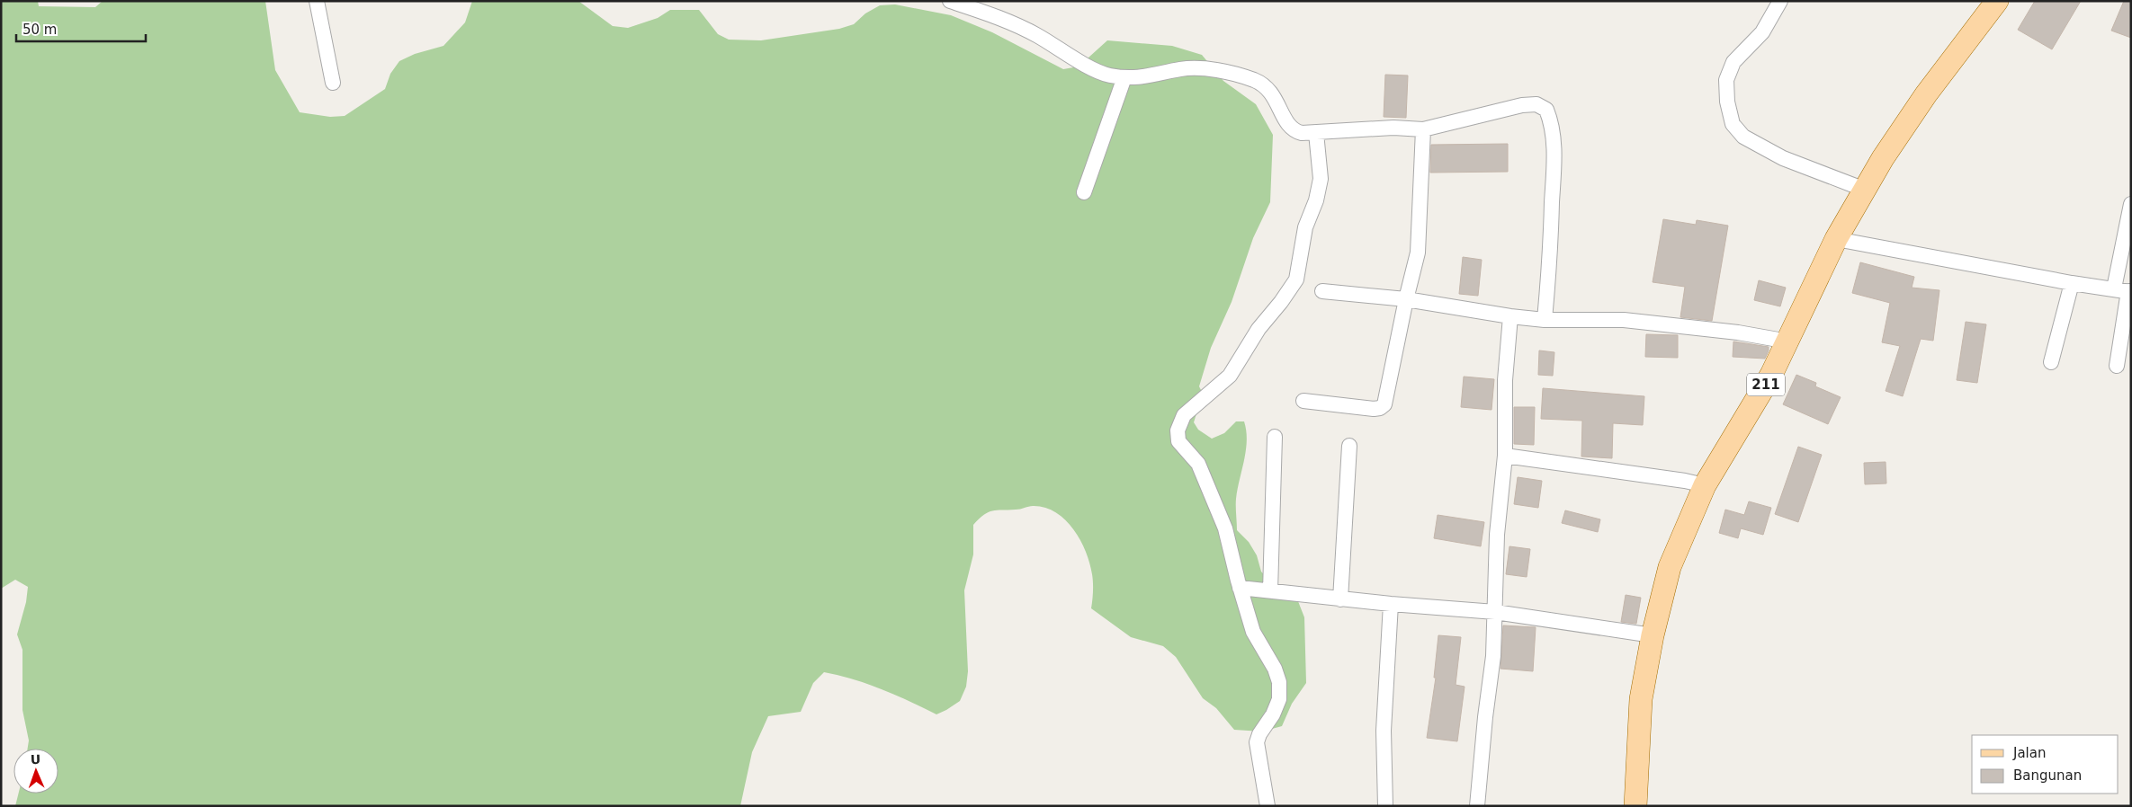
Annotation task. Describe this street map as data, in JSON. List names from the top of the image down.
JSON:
{
  "streets": {
    "main road": ["211"]
  },
  "legend": ["Jalan", "Bangunan"],
  "scale_bar": "50 m",
  "north": "top"
}
